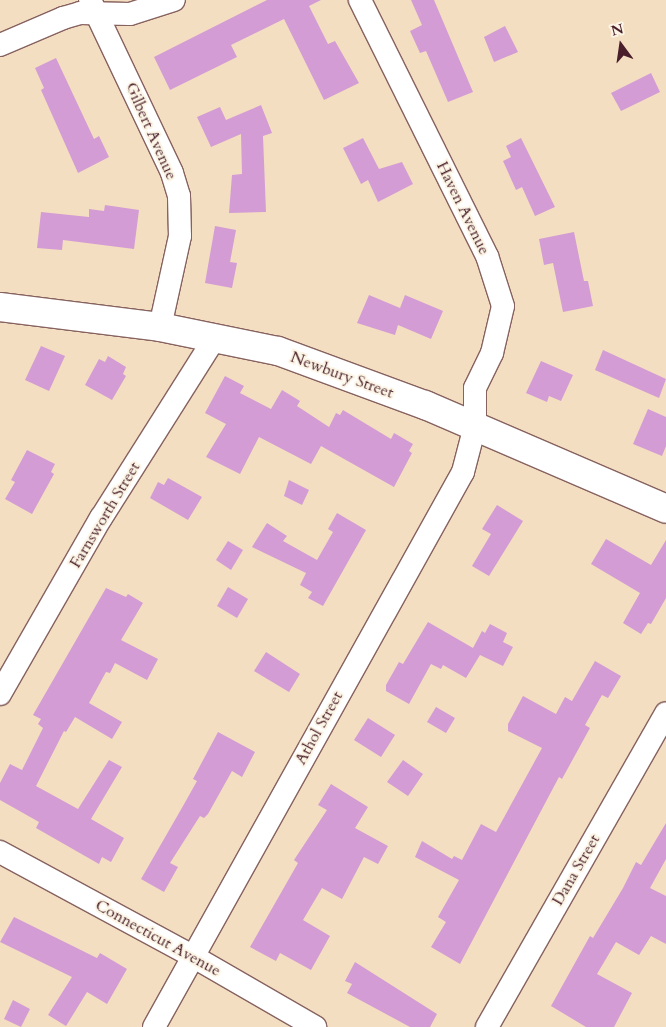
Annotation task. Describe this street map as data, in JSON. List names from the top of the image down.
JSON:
{
  "streets": {
    "street": [
      "Gilbert Avenue",
      "Haven Avenue",
      "Newbury Street",
      "Farnsworth Street",
      "Athol Street",
      "Dana Street",
      "Connecticut Avenue"
    ]
  },
  "crossings": [
    ["Gilbert Avenue", "Newbury Street"],
    ["Haven Avenue", "Newbury Street"],
    ["Haven Avenue", "Athol Street"],
    ["Newbury Street", "Farnsworth Street"],
    ["Newbury Street", "Athol Street"],
    ["Athol Street", "Connecticut Avenue"]
  ],
  "north": "top"
}
